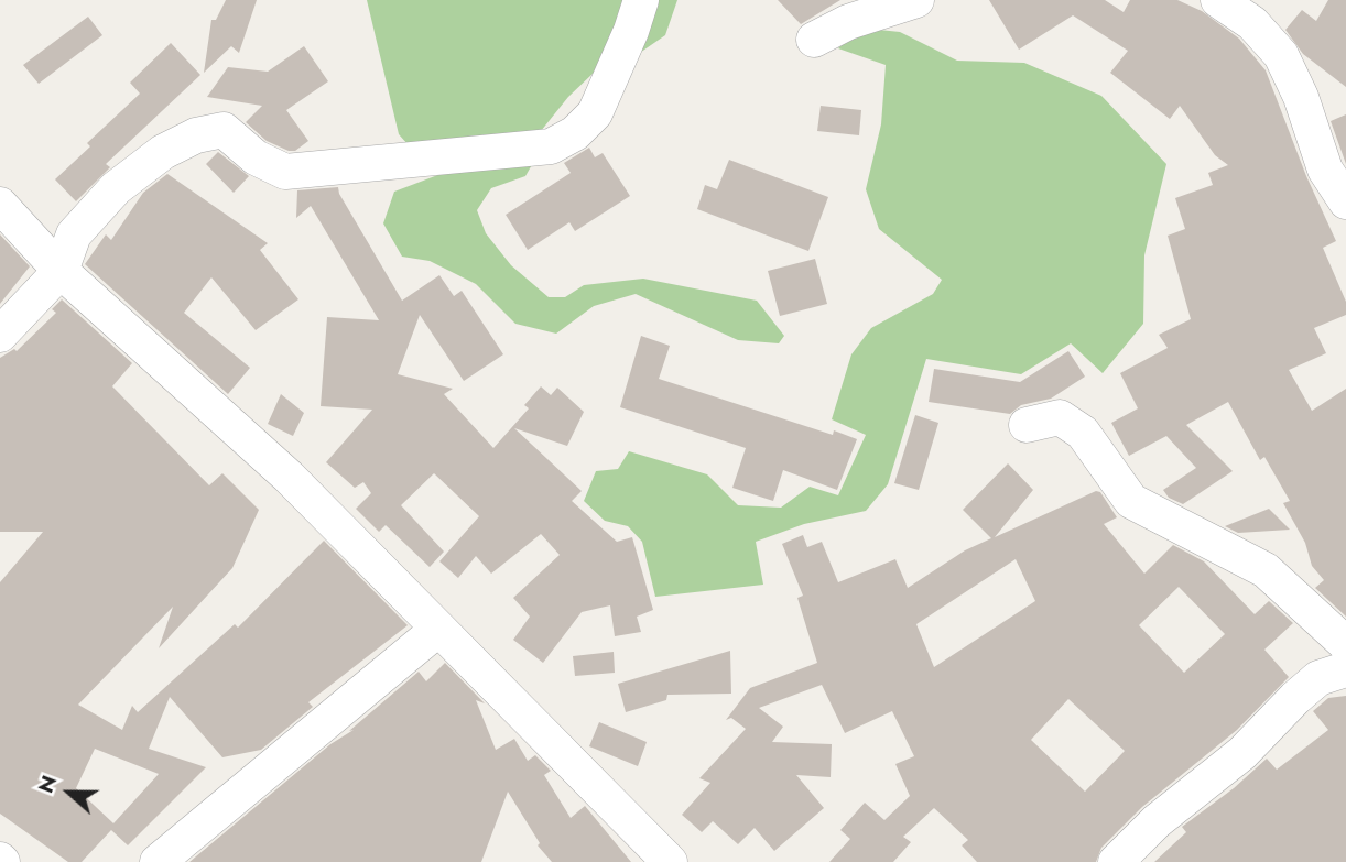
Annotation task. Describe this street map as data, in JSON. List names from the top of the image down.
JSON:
{
  "north": "left"
}
